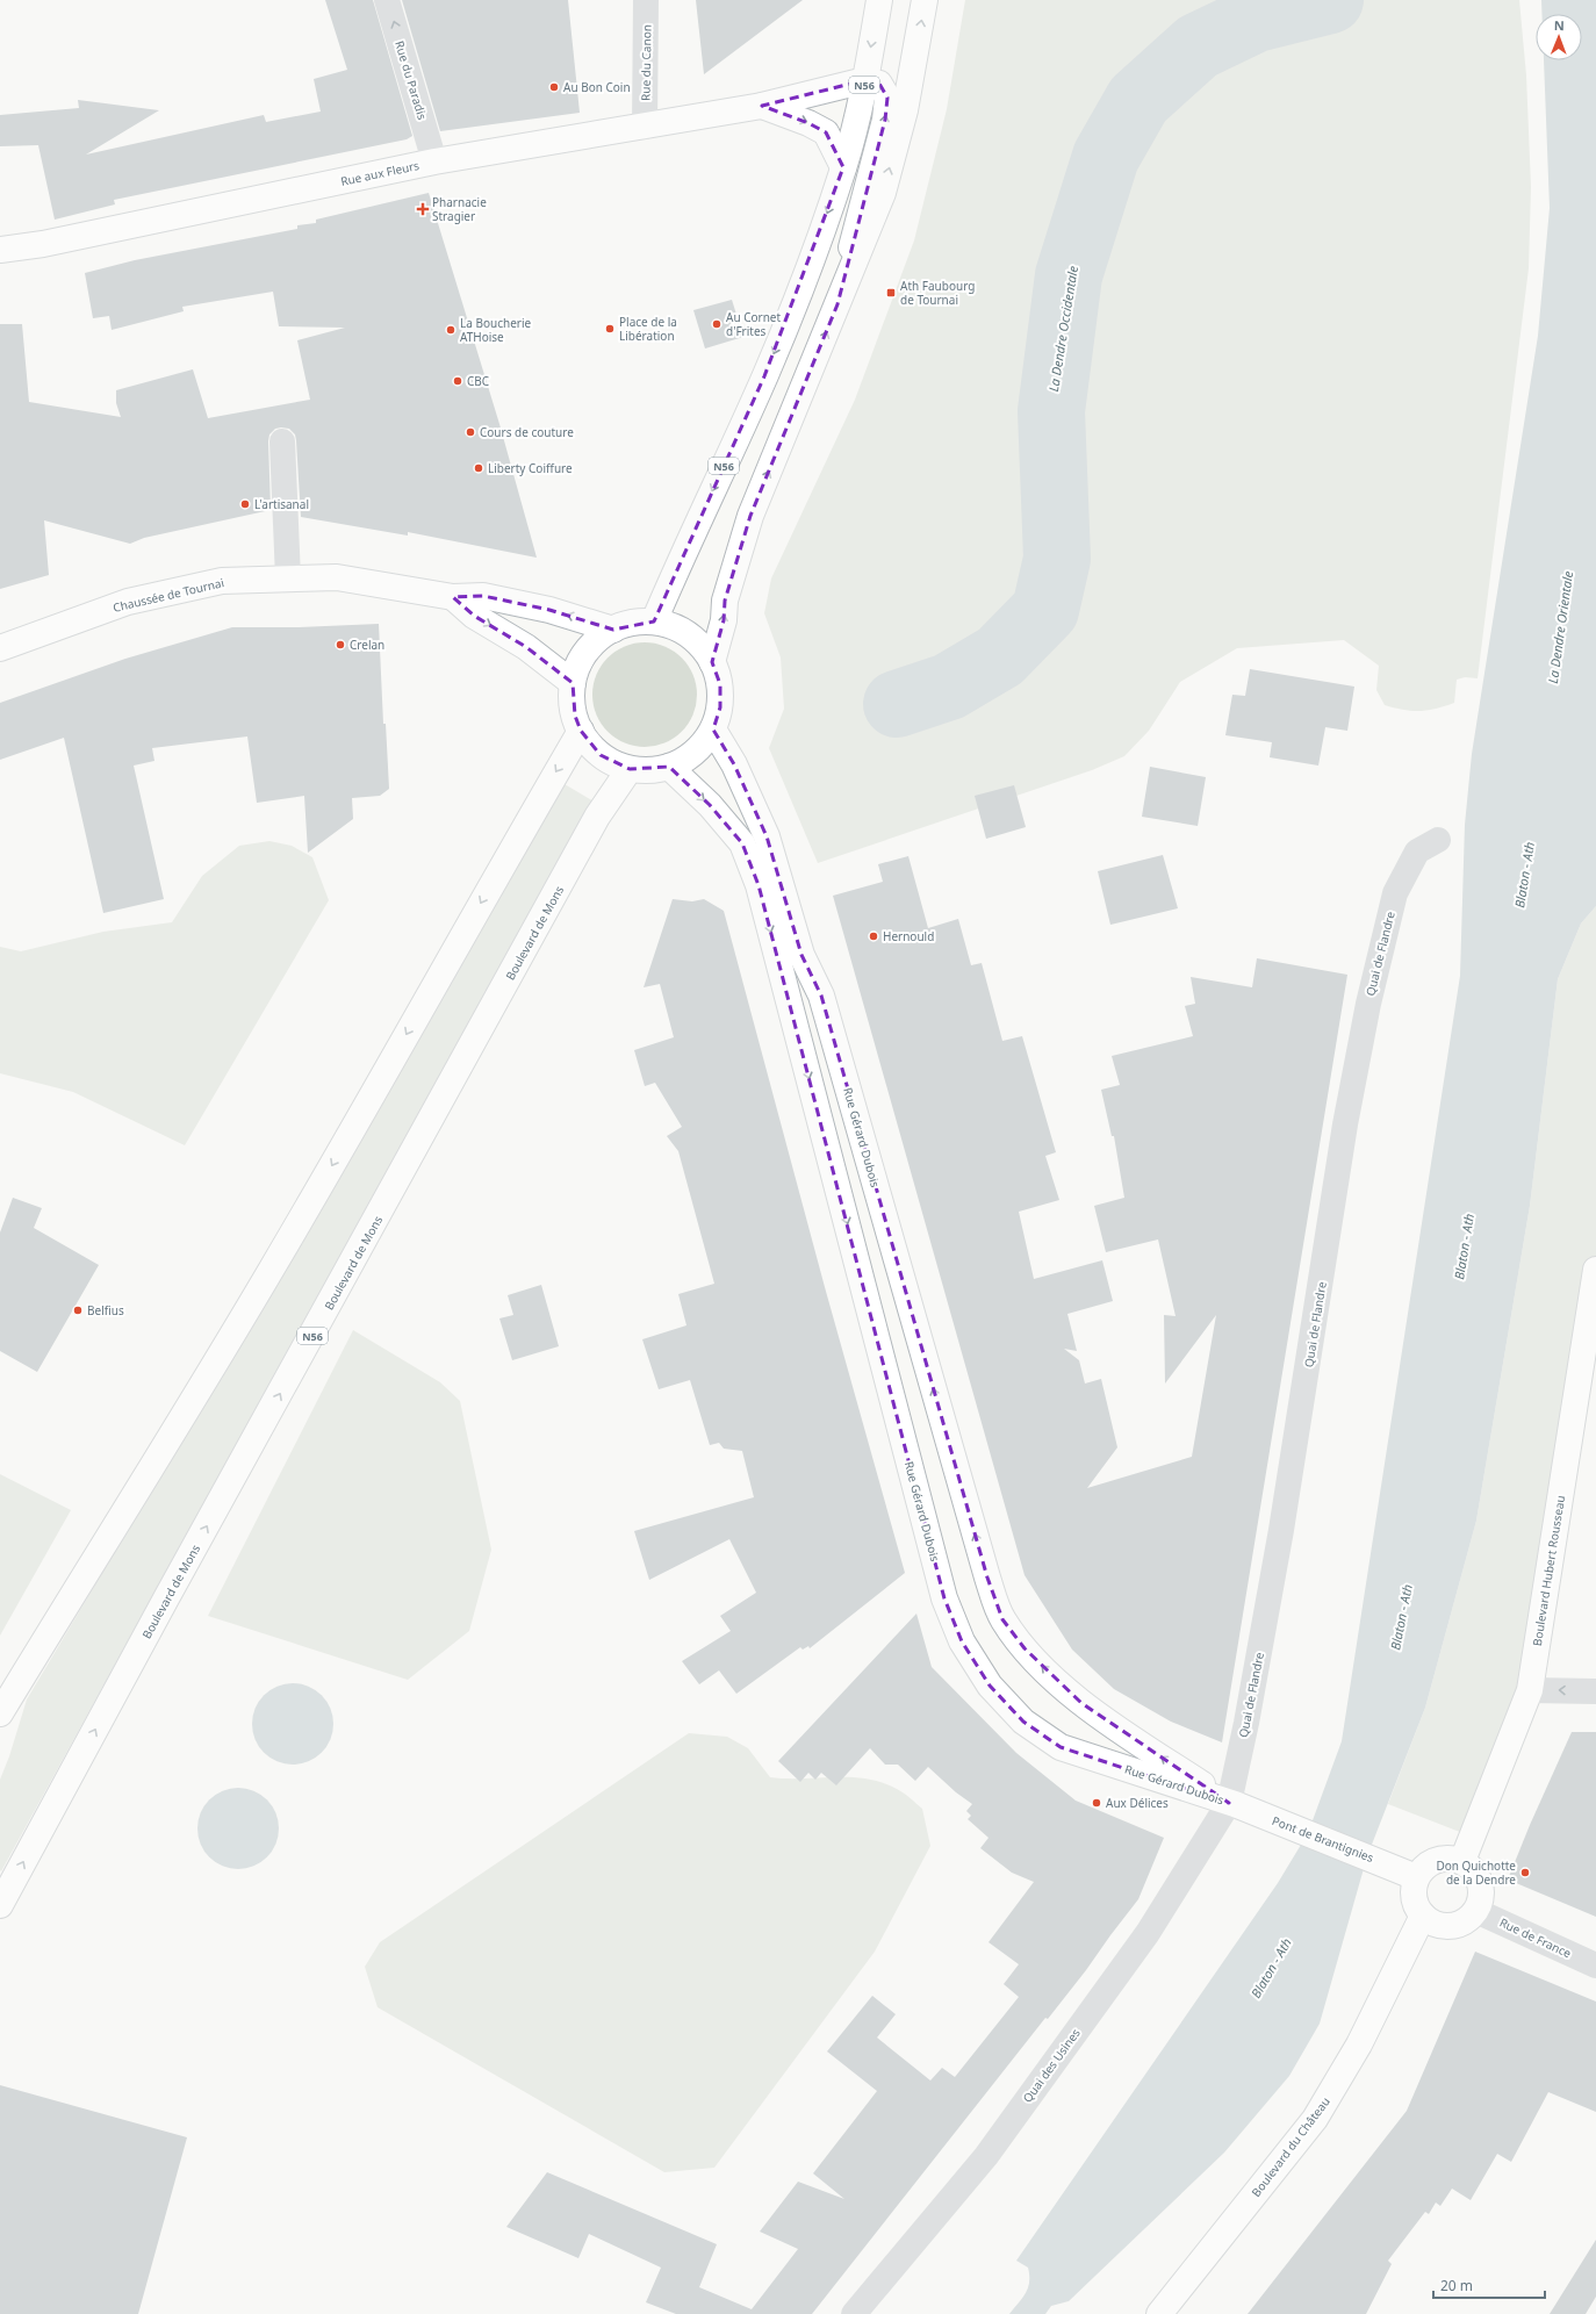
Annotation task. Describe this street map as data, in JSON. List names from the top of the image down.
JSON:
{
  "streets": {
    "main road": [
      "N56",
      "Rue aux Fleurs",
      "Chaussée de Tournai",
      "Boulevard de Mons",
      "Rue Gérard Dubois",
      "Boulevard Hubert Rousseau",
      "Pont de Brantignies",
      "Boulevard du Château"
    ],
    "street": [
      "Rue du Canon",
      "Rue du Paradis",
      "Quai de Flandre",
      "Rue de France",
      "Quai des Usines"
    ]
  },
  "crossings": [
    ["Rue du Canon", "Rue aux Fleurs"],
    ["Rue du Paradis", "Rue aux Fleurs"],
    ["N56", "Rue aux Fleurs"],
    ["N56", "Chaussée de Tournai"],
    ["N56", "Boulevard de Mons"],
    ["N56", "Rue Gérard Dubois"],
    ["Chaussée de Tournai", "Boulevard de Mons"],
    ["Chaussée de Tournai", "Rue Gérard Dubois"],
    ["Boulevard de Mons", "Rue Gérard Dubois"],
    ["Quai de Flandre", "Rue Gérard Dubois"],
    ["Quai de Flandre", "Pont de Brantignies"],
    ["Quai de Flandre", "Quai des Usines"],
    ["Rue Gérard Dubois", "Pont de Brantignies"],
    ["Rue Gérard Dubois", "Quai des Usines"],
    ["Boulevard Hubert Rousseau", "Pont de Brantignies"],
    ["Boulevard Hubert Rousseau", "Rue de France"],
    ["Boulevard Hubert Rousseau", "Boulevard du Château"],
    ["Pont de Brantignies", "Rue de France"],
    ["Pont de Brantignies", "Quai des Usines"],
    ["Pont de Brantignies", "Boulevard du Château"],
    ["Rue de France", "Boulevard du Château"]
  ],
  "one_way": ["Rue du Paradis"],
  "water": ["La Dendre Occidentale", "La Dendre Orientale", "Blaton - Ath"],
  "places": {
    "other": [
      "Au Bon Coin",
      "Au Cornet d'Frites",
      "Place de la Libération",
      "La Boucherie ATHoise",
      "CBC",
      "Cours de couture",
      "Liberty Coiffure",
      "L'artisanal",
      "Crelan",
      "Hernould",
      "Belfius",
      "Aux Délices",
      "Don Quichotte de la Dendre"
    ],
    "health": ["Pharnacie Stragier"],
    "transit": ["Ath Faubourg de Tournai"]
  },
  "scale_bar": "20 m",
  "north": "top"
}
